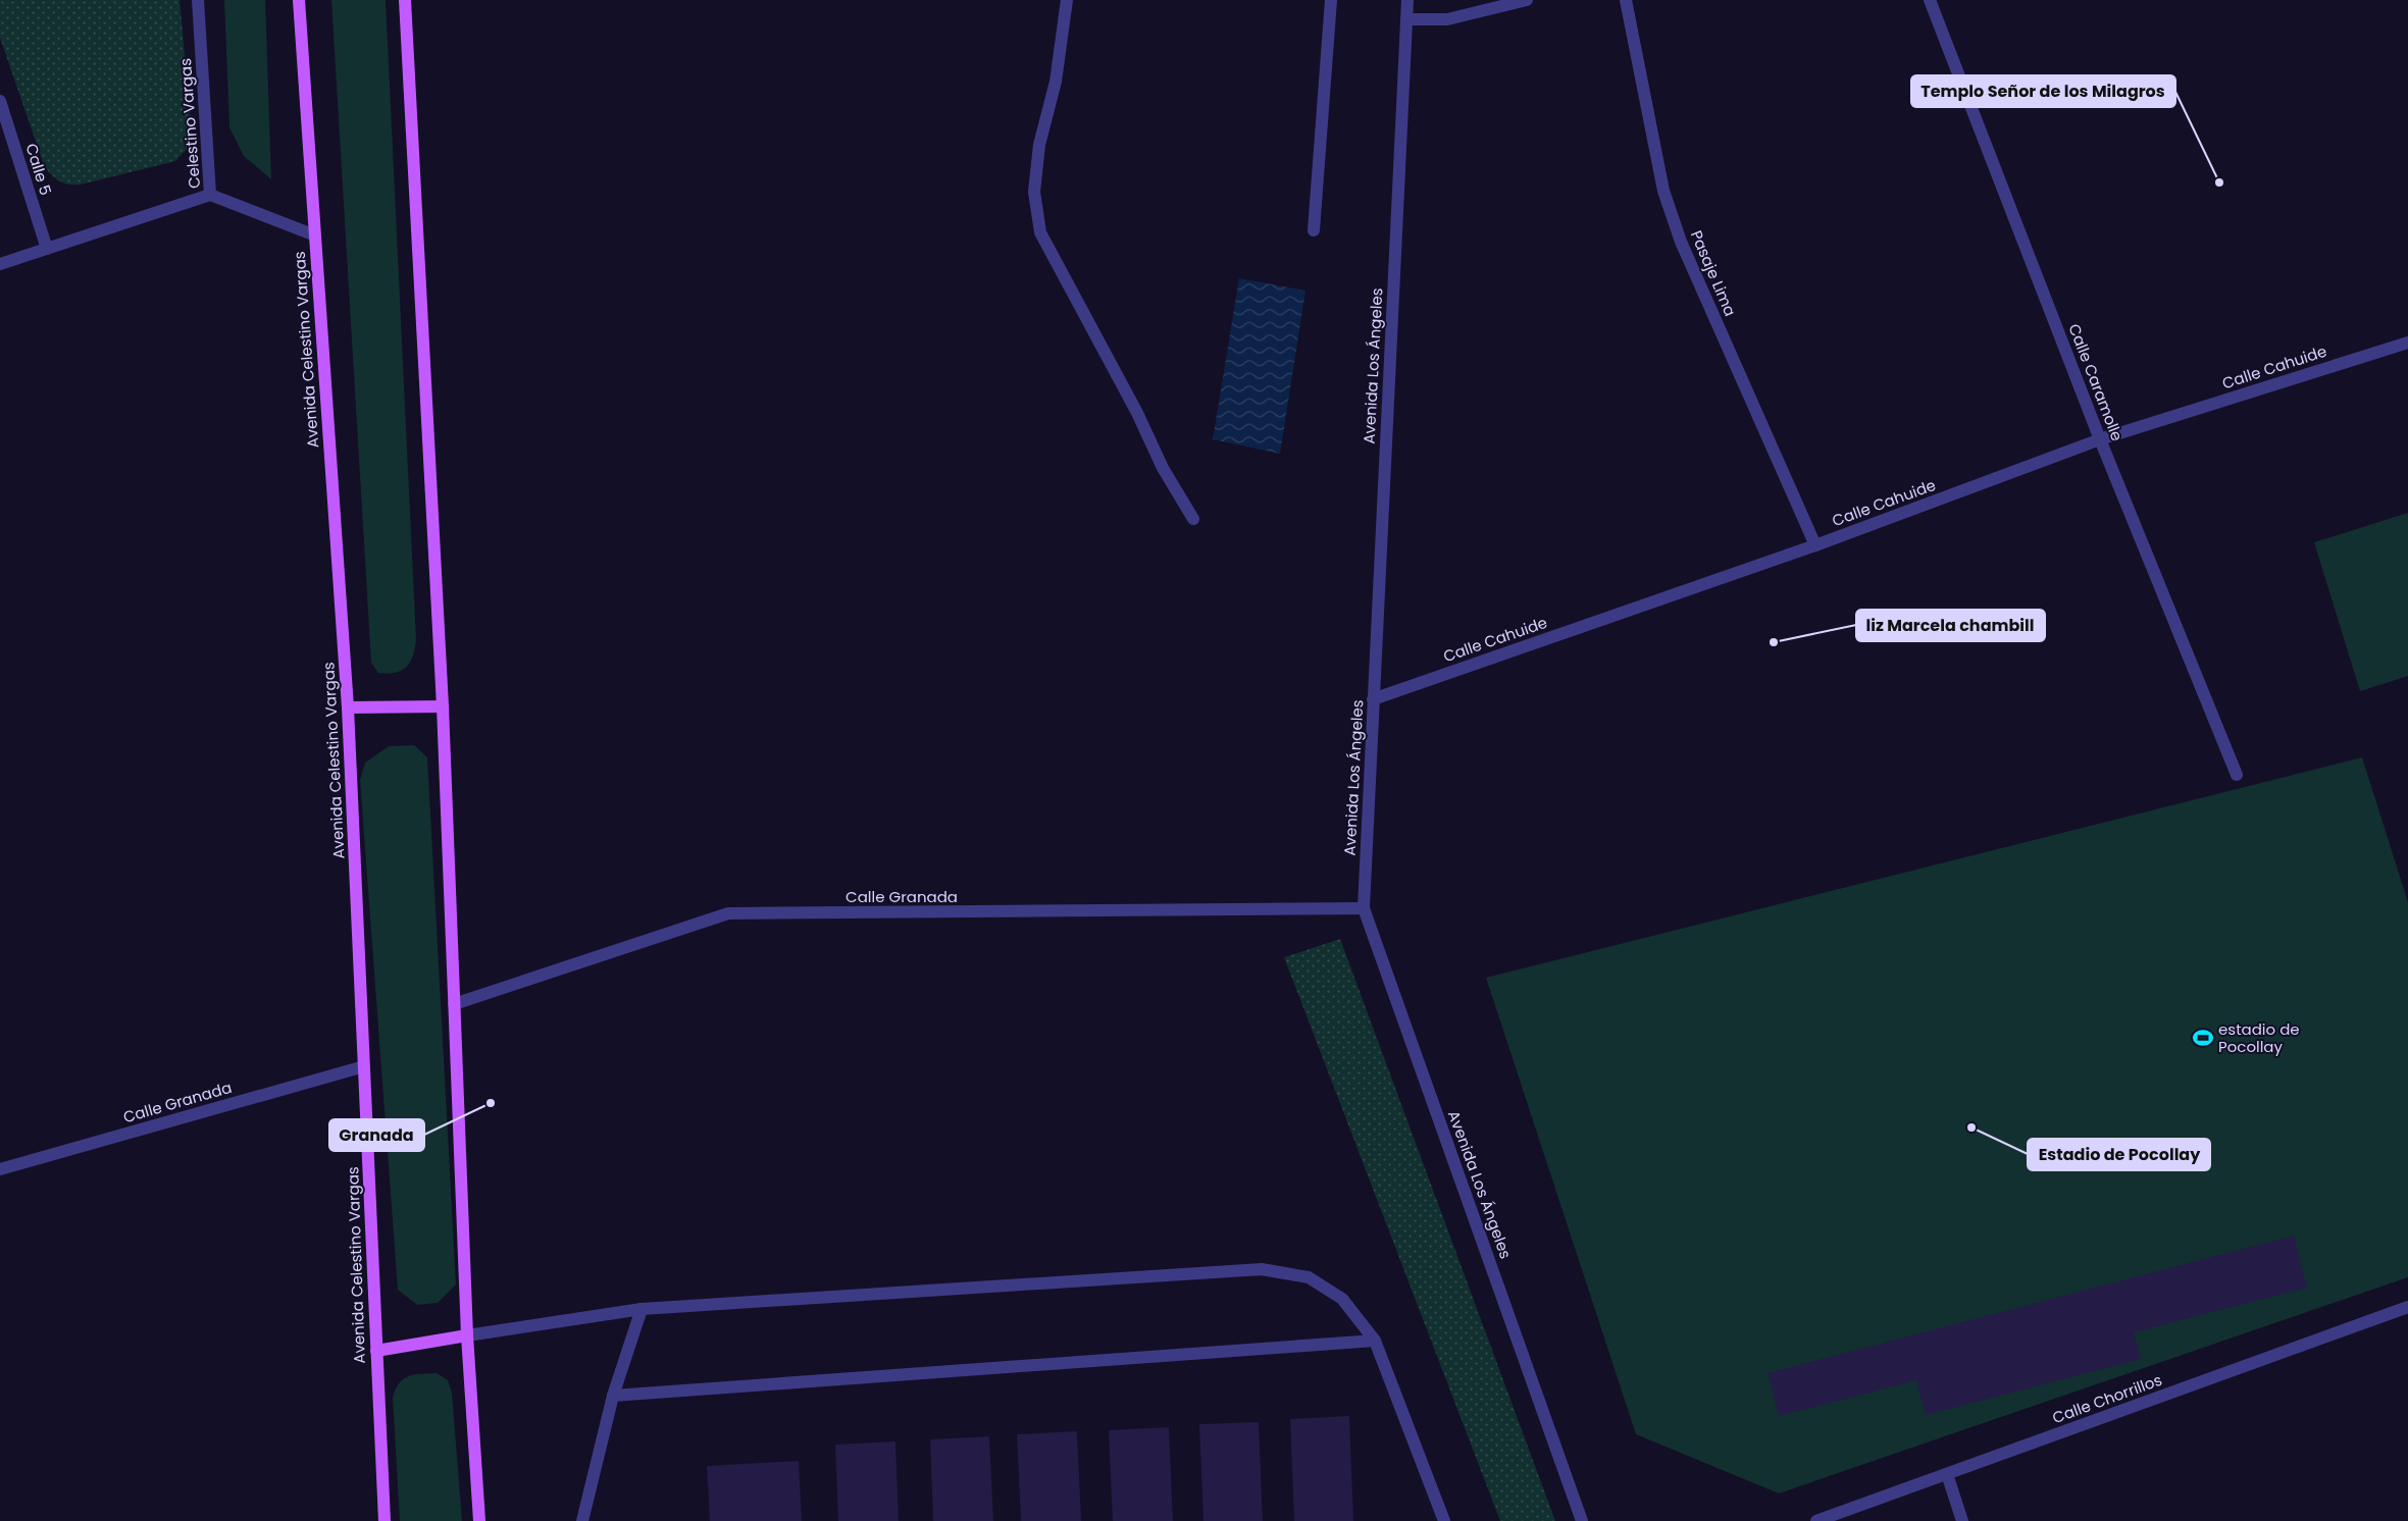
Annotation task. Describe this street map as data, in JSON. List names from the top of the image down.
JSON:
{
  "streets": {
    "main road": ["Avenida Celestino Vargas"],
    "street": [
      "Celestino Vargas",
      "Calle 5",
      "Pasaje Lima",
      "Avenida Los Ángeles",
      "Calle Cahuide",
      "Calle Caramolle",
      "Calle Granada",
      "Calle Chorrillos"
    ]
  },
  "crossings": [
    ["Celestino Vargas", "Avenida Celestino Vargas"],
    ["Pasaje Lima", "Calle Cahuide"],
    ["Avenida Celestino Vargas", "Calle Granada"],
    ["Avenida Los Ángeles", "Calle Cahuide"],
    ["Avenida Los Ángeles", "Calle Granada"],
    ["Calle Cahuide", "Calle Caramolle"]
  ],
  "places": {
    "other": [
      "Templo Señor de los Milagros",
      "liz Marcela chambill",
      "Granada",
      "Estadio de Pocollay"
    ],
    "sports": ["estadio de Pocollay"]
  }
}
